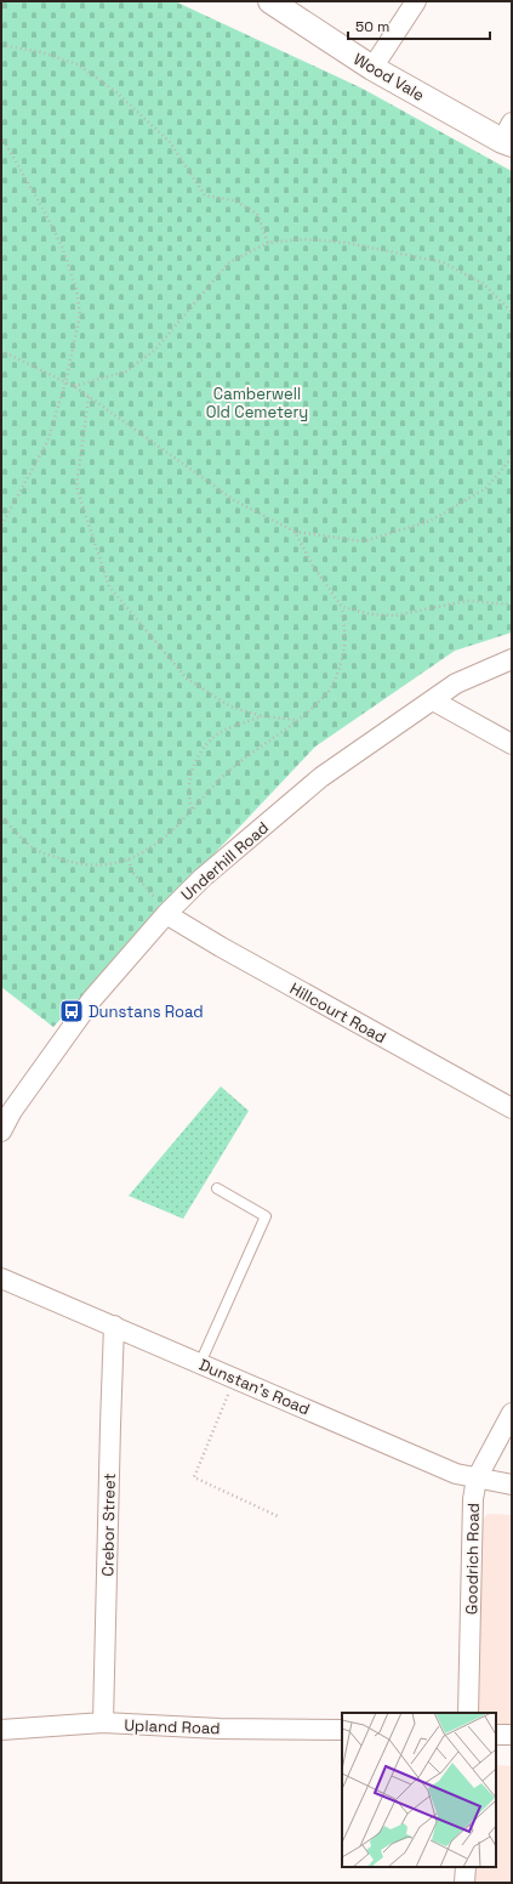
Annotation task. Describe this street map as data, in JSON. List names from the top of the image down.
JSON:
{
  "streets": {
    "street": [
      "Wood Vale",
      "Underhill Road",
      "Hillcourt Road",
      "Dunstan's Road",
      "Crebor Street",
      "Goodrich Road",
      "Upland Road"
    ]
  },
  "crossings": [
    ["Underhill Road", "Hillcourt Road"],
    ["Dunstan's Road", "Crebor Street"],
    ["Dunstan's Road", "Goodrich Road"],
    ["Crebor Street", "Upland Road"]
  ],
  "parks": ["Camberwell Old Cemetery"],
  "places": {
    "bus stop": ["Dunstans Road"]
  },
  "scale_bar": "50 m"
}
